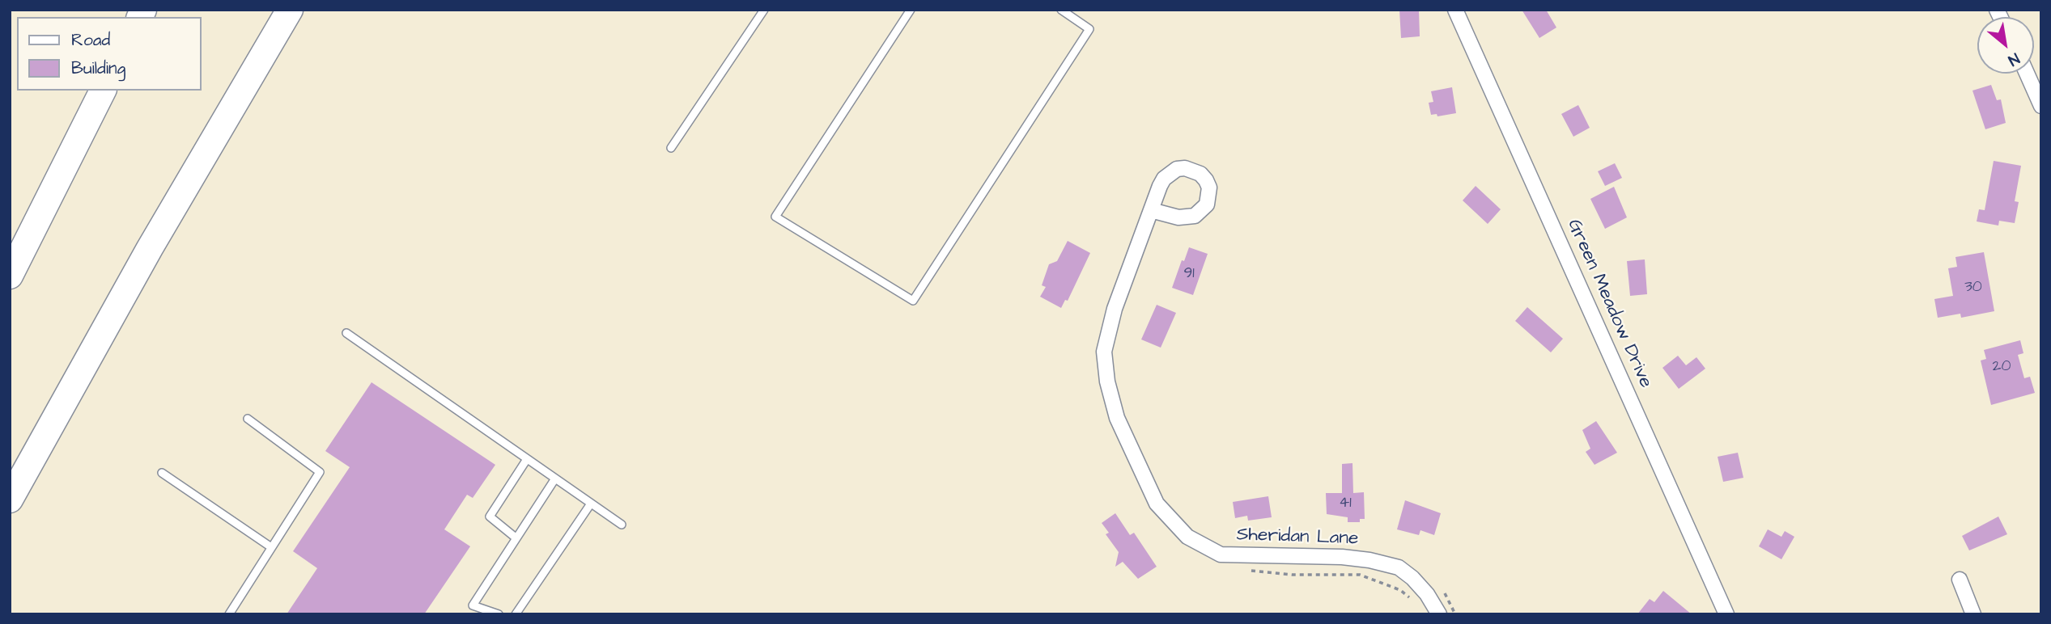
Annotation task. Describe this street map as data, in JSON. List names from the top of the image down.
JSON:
{
  "streets": {
    "street": ["Green Meadow Drive", "Sheridan Lane"]
  },
  "house_numbers": [
    "91",
    "30",
    "20",
    "41"
  ],
  "legend": ["Road", "Building"],
  "north": "bottom right"
}
